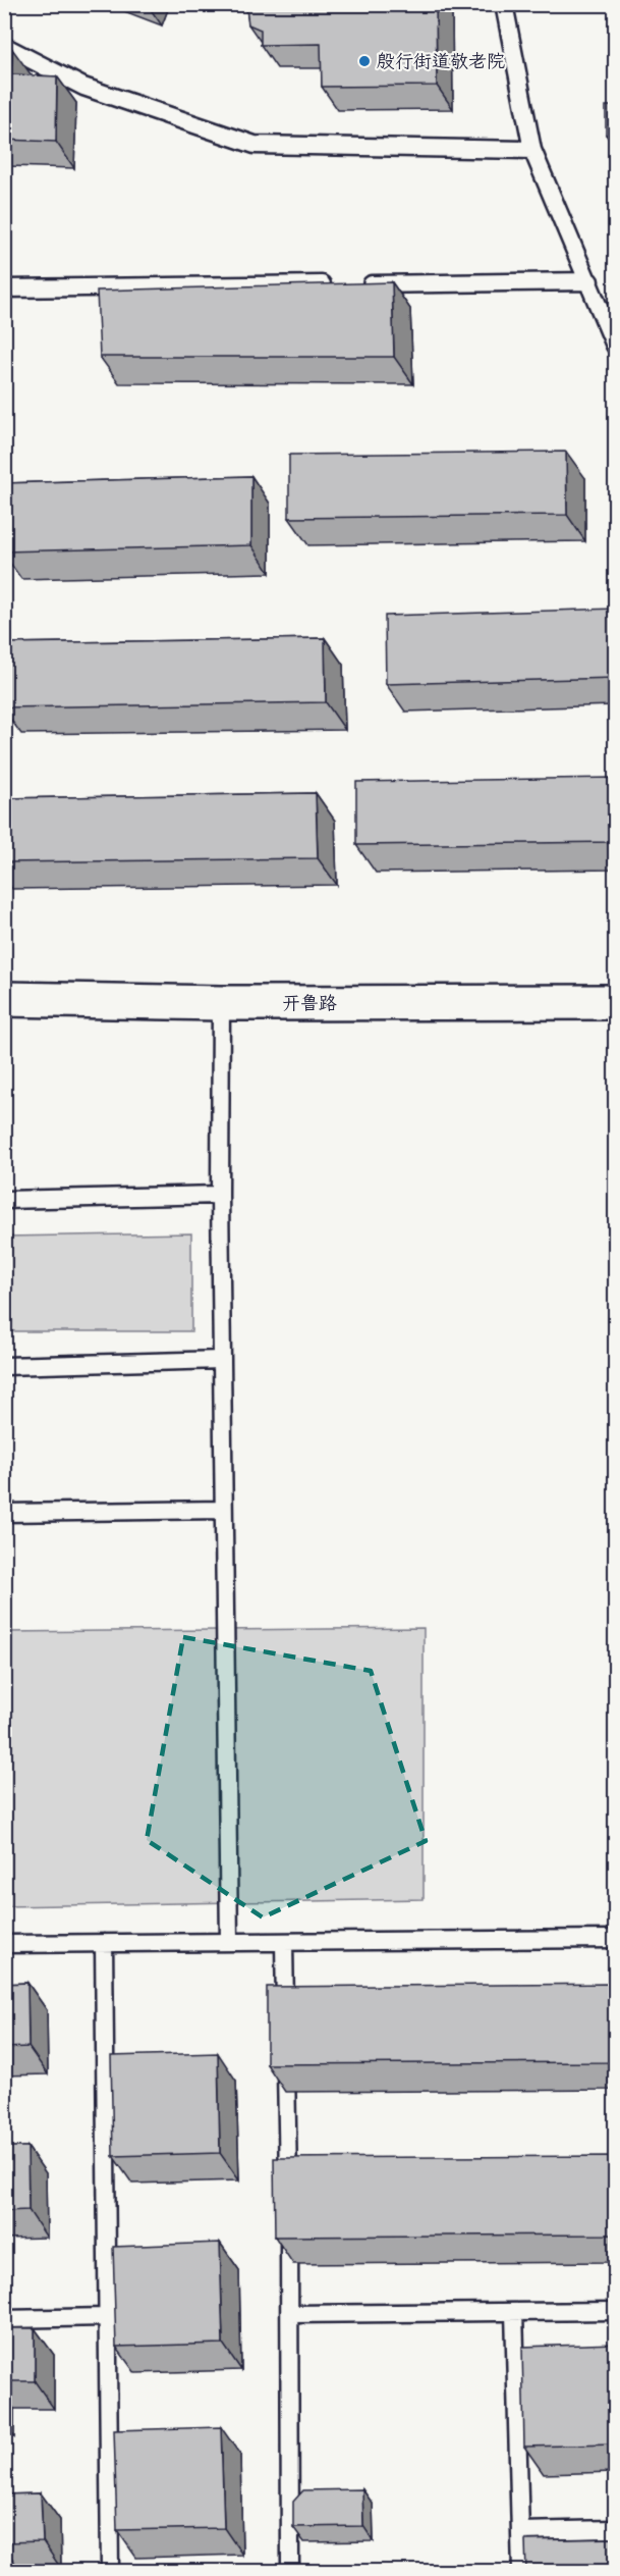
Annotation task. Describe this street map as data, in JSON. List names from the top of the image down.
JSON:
{
  "streets": {
    "street": ["开鲁路"]
  },
  "places": ["殷行街道敬老院"]
}
